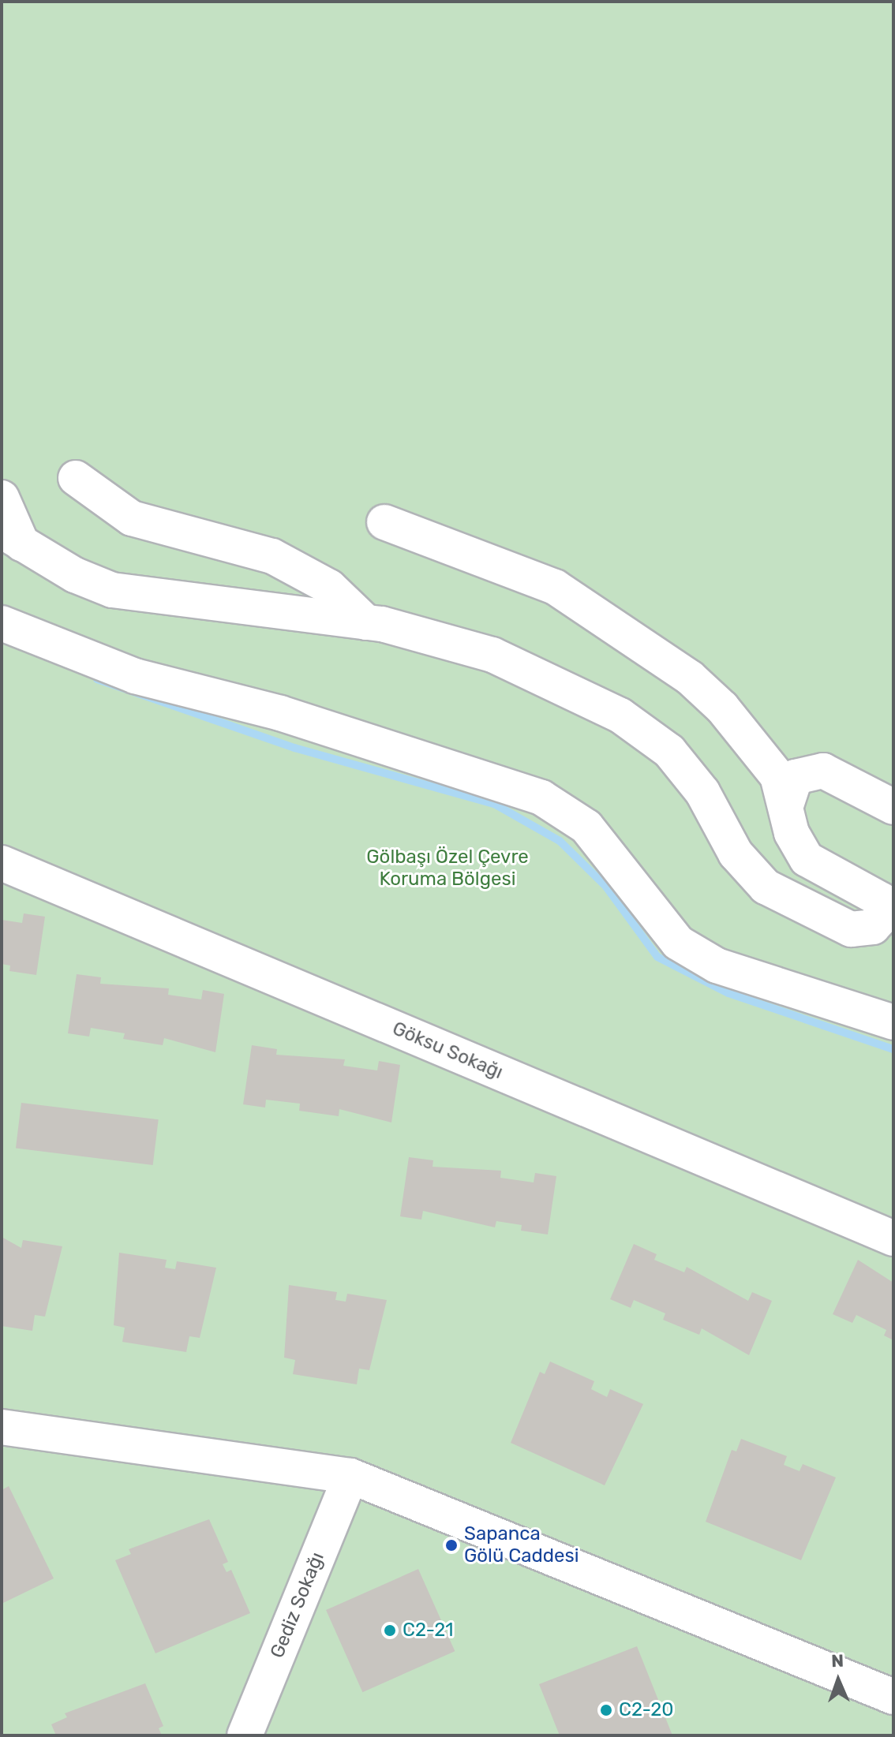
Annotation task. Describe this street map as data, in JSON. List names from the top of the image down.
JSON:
{
  "streets": {
    "street": ["Göksu Sokağı", "Gediz Sokağı"]
  },
  "parks": ["Gölbaşı Özel Çevre Koruma Bölgesi"],
  "places": ["Sapanca Gölü Caddesi", "C2-21", "C2-20"],
  "north": "top"
}
